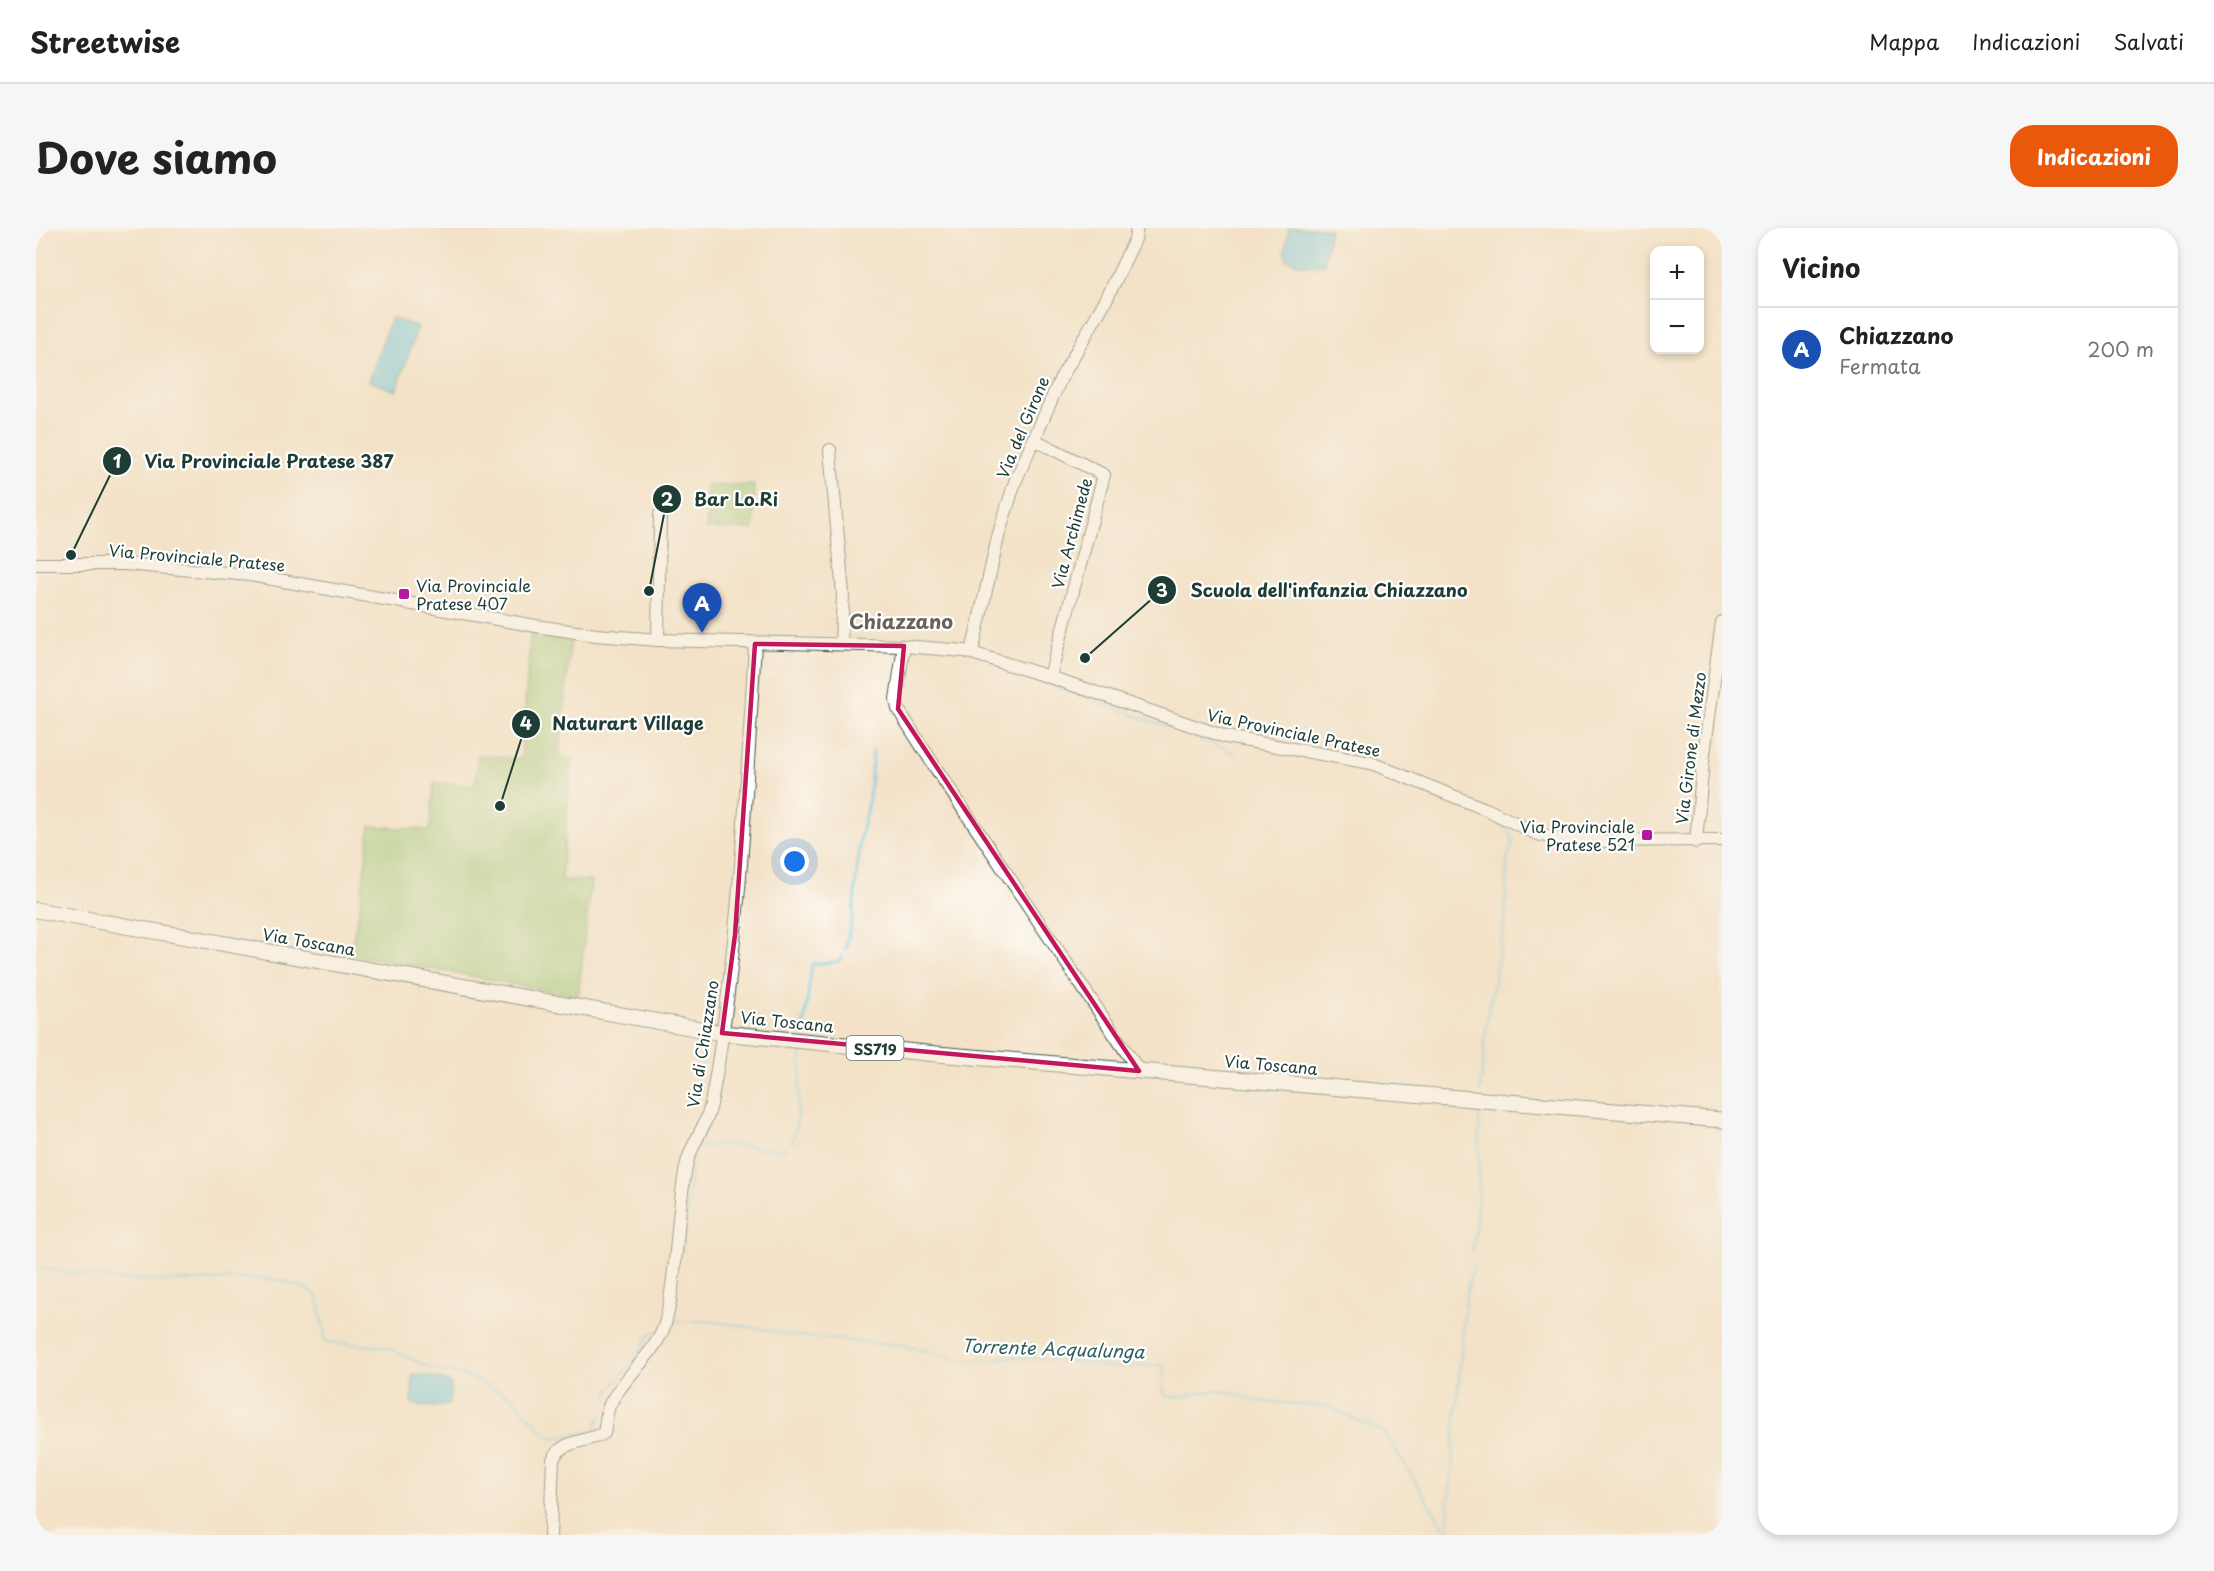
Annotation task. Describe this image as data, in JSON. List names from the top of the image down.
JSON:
{
  "streets": {
    "main road": ["Via Toscana", "SS719"],
    "street": [
      "Via del Girone",
      "Via Archimede",
      "Via Provinciale Pratese",
      "Via Girone di Mezzo",
      "Via di Chiazzano"
    ]
  },
  "crossings": [
    ["Via del Girone", "Via Archimede"],
    ["Via del Girone", "Via Provinciale Pratese"],
    ["Via Archimede", "Via Provinciale Pratese"],
    ["Via Provinciale Pratese", "Via Girone di Mezzo"],
    ["Via Provinciale Pratese", "Via di Chiazzano"],
    ["Via Toscana", "Via di Chiazzano"]
  ],
  "districts": ["Chiazzano"],
  "water": ["Torrente Acqualunga"],
  "places": {
    "other": [
      "Via Provinciale Pratese 387",
      "Bar Lo.Ri",
      "Scuola dell'infanzia Chiazzano",
      "Naturart Village"
    ],
    "transit": ["Via Provinciale Pratese 407", "Via Provinciale Pratese 521"]
  },
  "page": {
    "header": "Streetwise",
    "nav": ["Mappa", "Indicazioni", "Salvati"],
    "title": "Dove siamo",
    "buttons": "Indicazioni",
    "heading": "Vicino",
    "map_buttons": ["+", "−"],
    "list": [
      {
        "mark": "A",
        "name": "Chiazzano",
        "note": "Fermata",
        "value": "200 m"
      }
    ],
    "pins": "A"
  }
}
